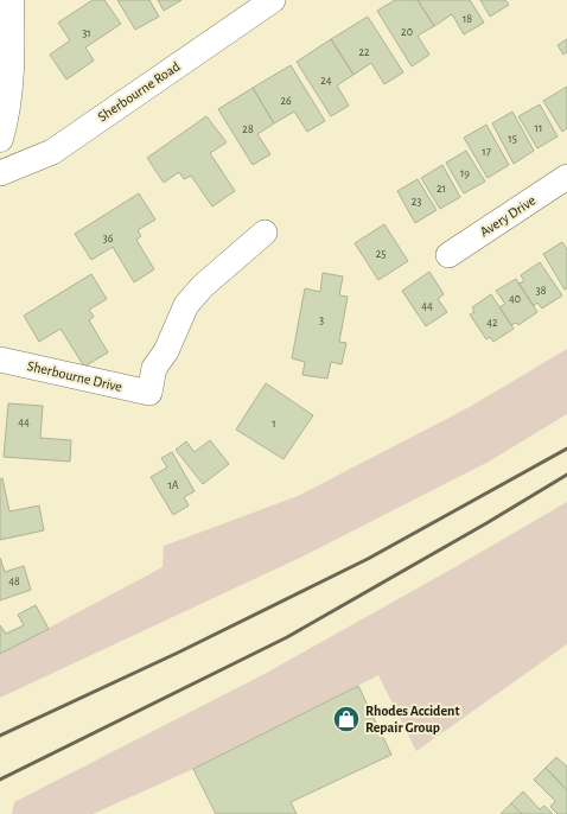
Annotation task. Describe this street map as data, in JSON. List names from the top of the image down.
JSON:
{
  "streets": {
    "street": ["Sherbourne Road", "Avery Drive", "Sherbourne Drive"]
  },
  "places": {
    "shop": ["Rhodes Accident Repair Group"]
  },
  "house_numbers": [
    "18",
    "20",
    "31",
    "22",
    "24",
    "26",
    "11",
    "28",
    "15",
    "17",
    "19",
    "21",
    "23",
    "36",
    "25",
    "38",
    "40",
    "44",
    "3",
    "42",
    "44",
    "1",
    "1A",
    "48"
  ]
}
